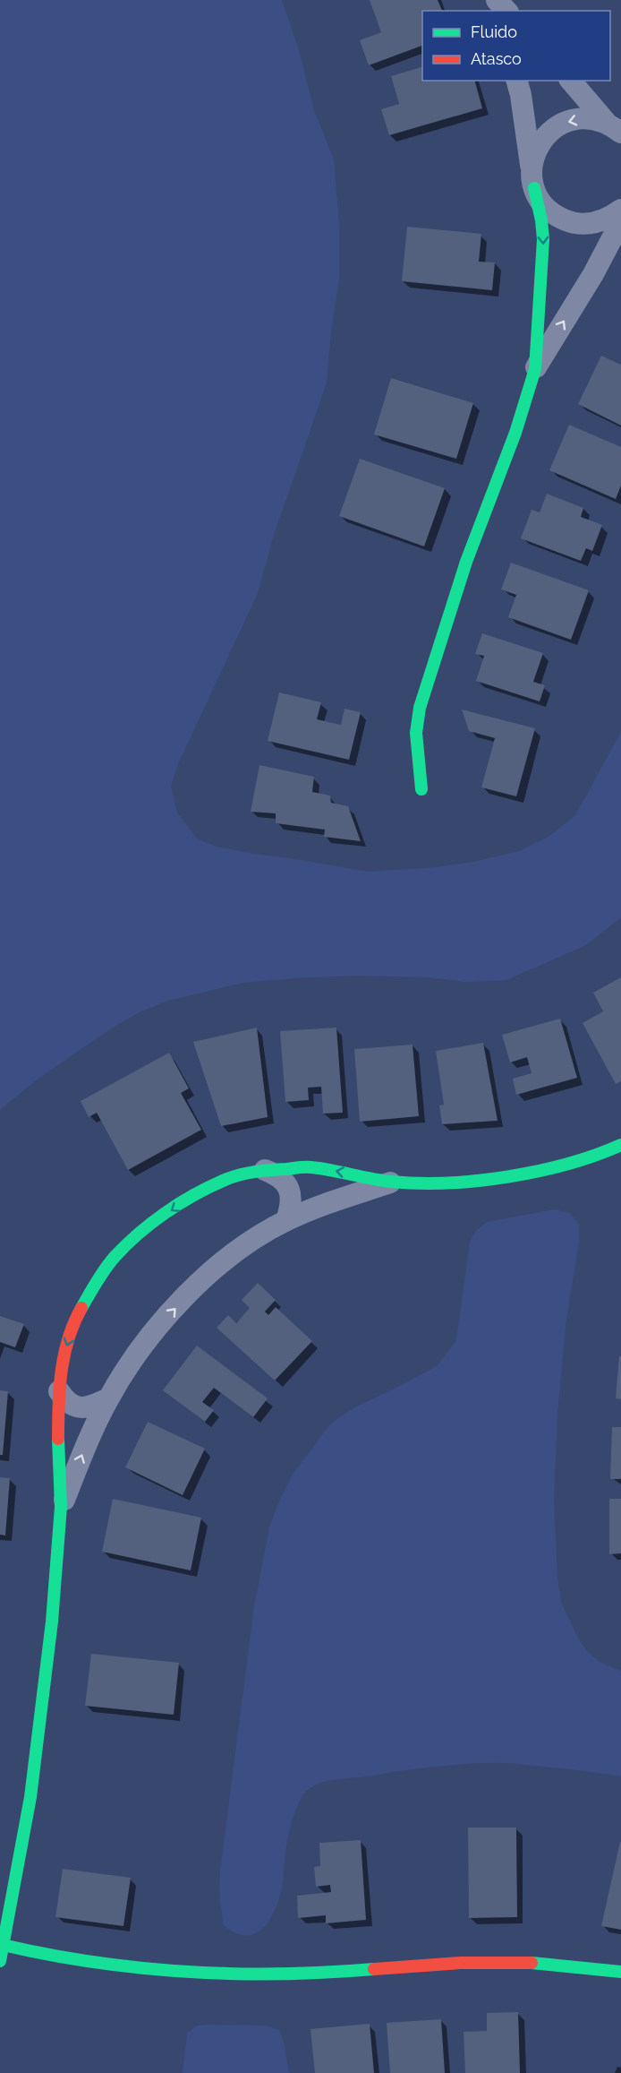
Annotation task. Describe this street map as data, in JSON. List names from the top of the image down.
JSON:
{
  "legend": ["Fluido", "Atasco"]
}
